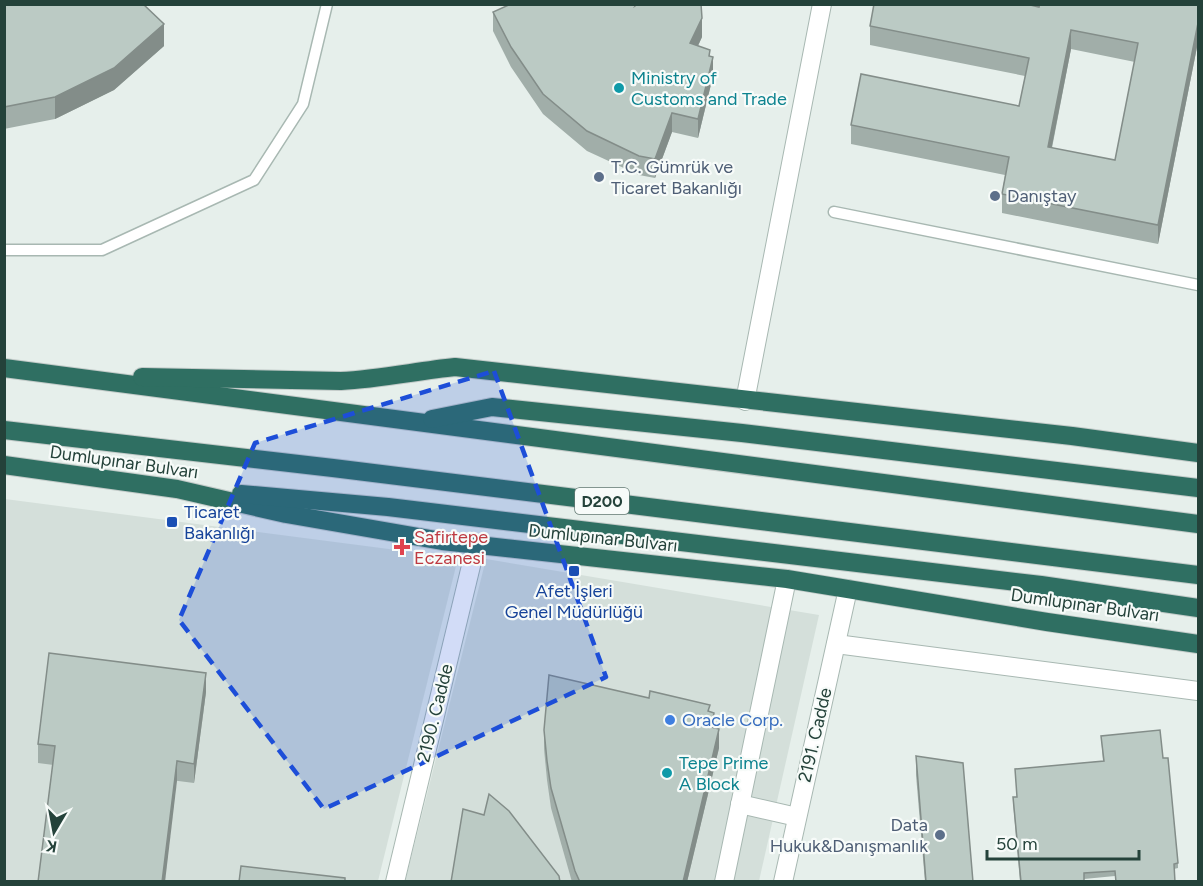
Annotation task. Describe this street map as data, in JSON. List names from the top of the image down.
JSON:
{
  "streets": {
    "highway": ["Dumlupınar Bulvarı", "D200"],
    "street": ["2190. Cadde", "2191. Cadde"]
  },
  "crossings": [
    ["Dumlupınar Bulvarı", "2190. Cadde"],
    ["Dumlupınar Bulvarı", "2191. Cadde"]
  ],
  "places": {
    "other": [
      "Ministry of Customs and Trade",
      "T.C. Gümrük ve Ticaret Bakanlığı",
      "Danıştay",
      "Oracle Corp.",
      "Tepe Prime A Block",
      "Data Hukuk&Danışmanlık"
    ],
    "transit": ["Ticaret Bakanlığı", "Afet İşleri Genel Müdürlüğü"],
    "health": ["Safirtepe Eczanesi"]
  },
  "scale_bar": "50 m",
  "north": "bottom"
}
